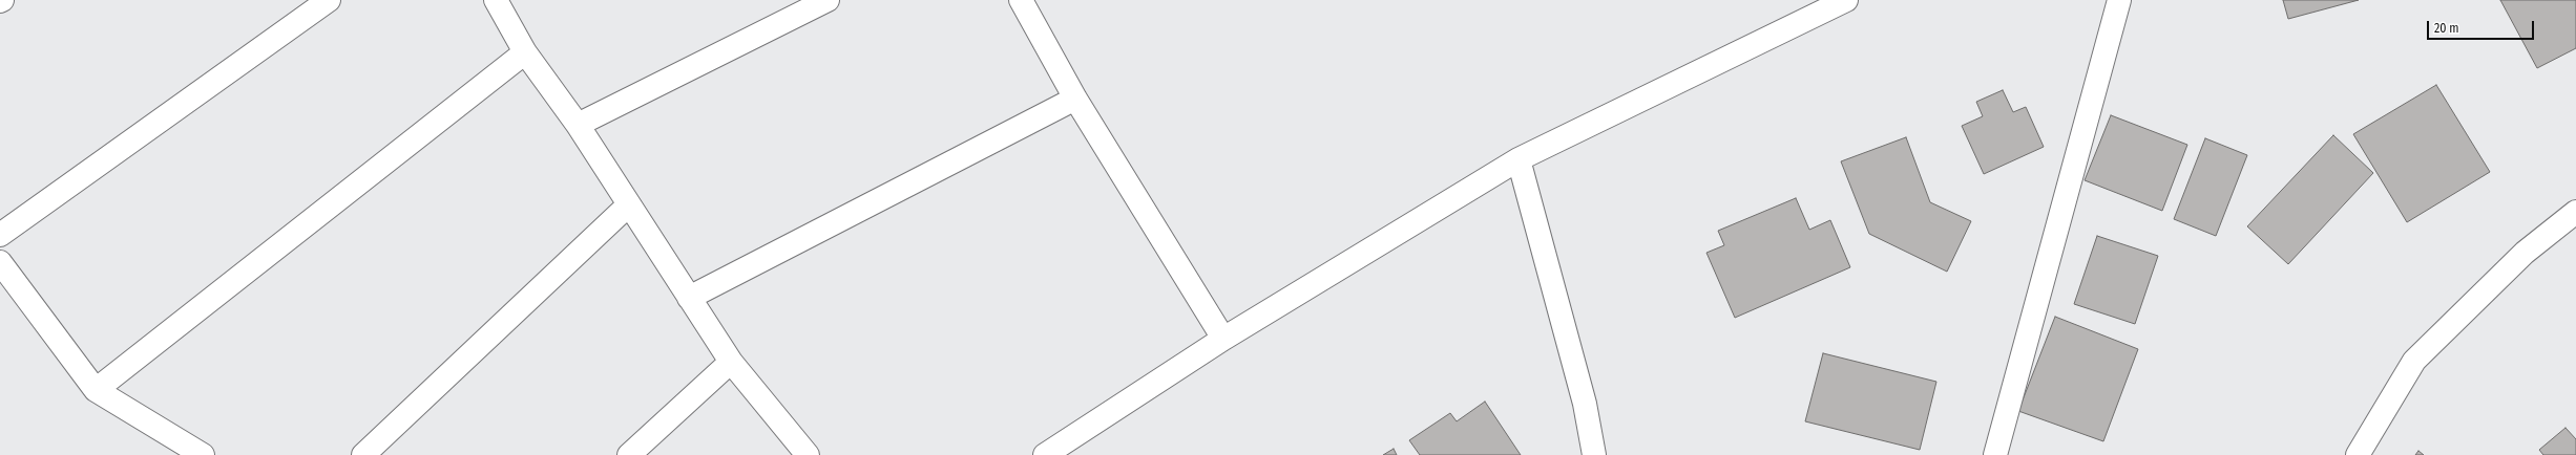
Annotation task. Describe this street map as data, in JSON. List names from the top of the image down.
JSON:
{
  "scale_bar": "20 m"
}
